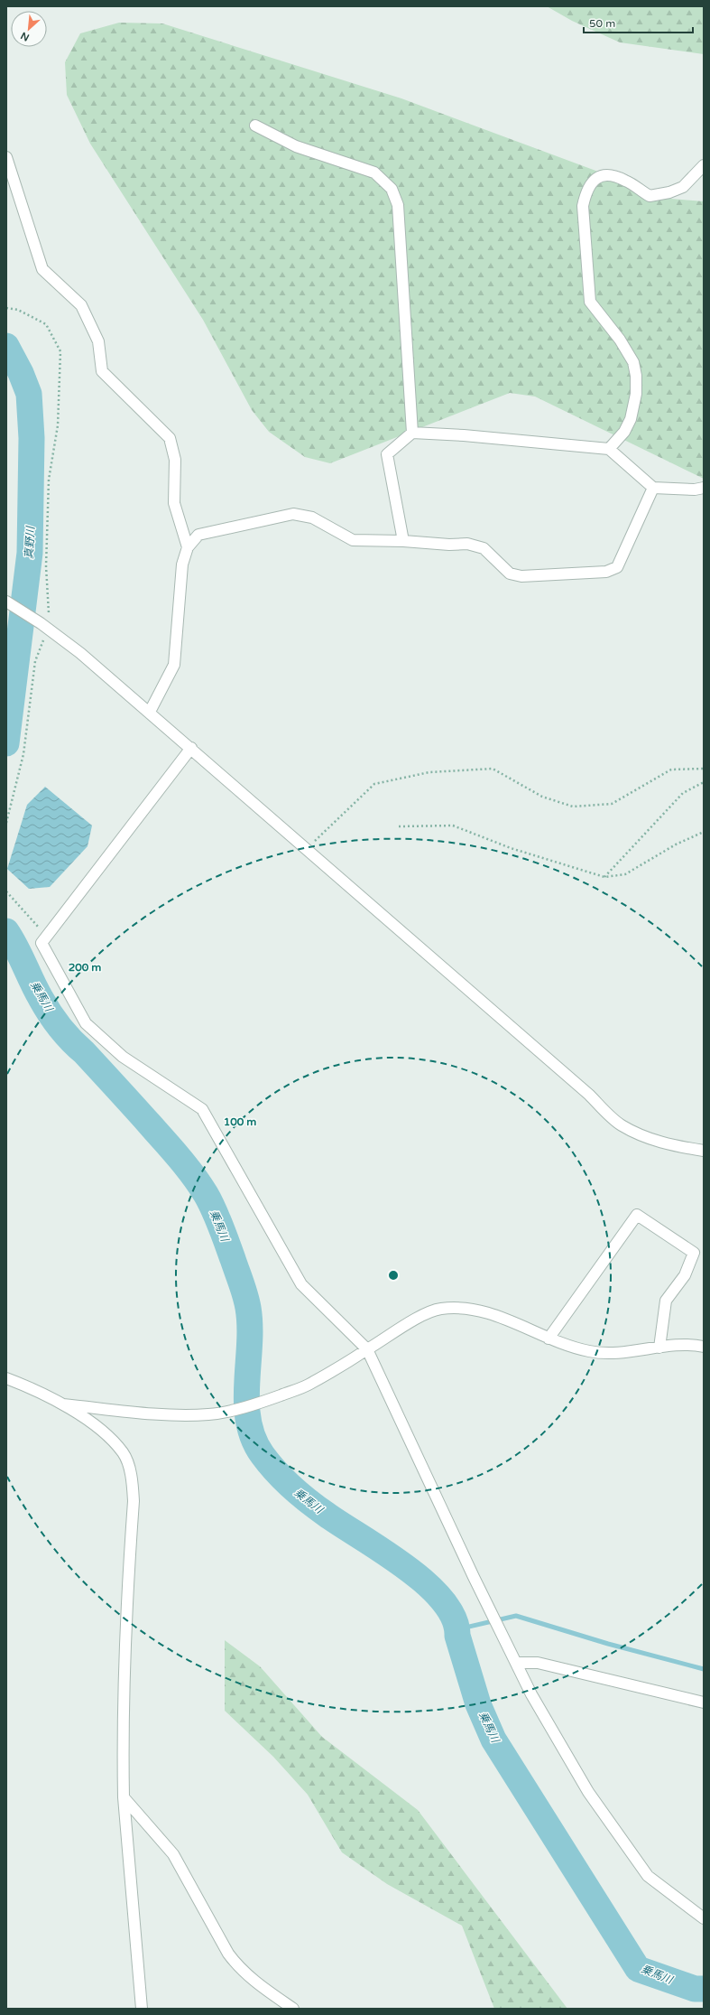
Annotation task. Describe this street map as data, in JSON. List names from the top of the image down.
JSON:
{
  "water": ["真野川", "乗馬川"],
  "scale_bar": "50 m",
  "north": "bottom left",
  "rings": ["200 m", "100 m"]
}
